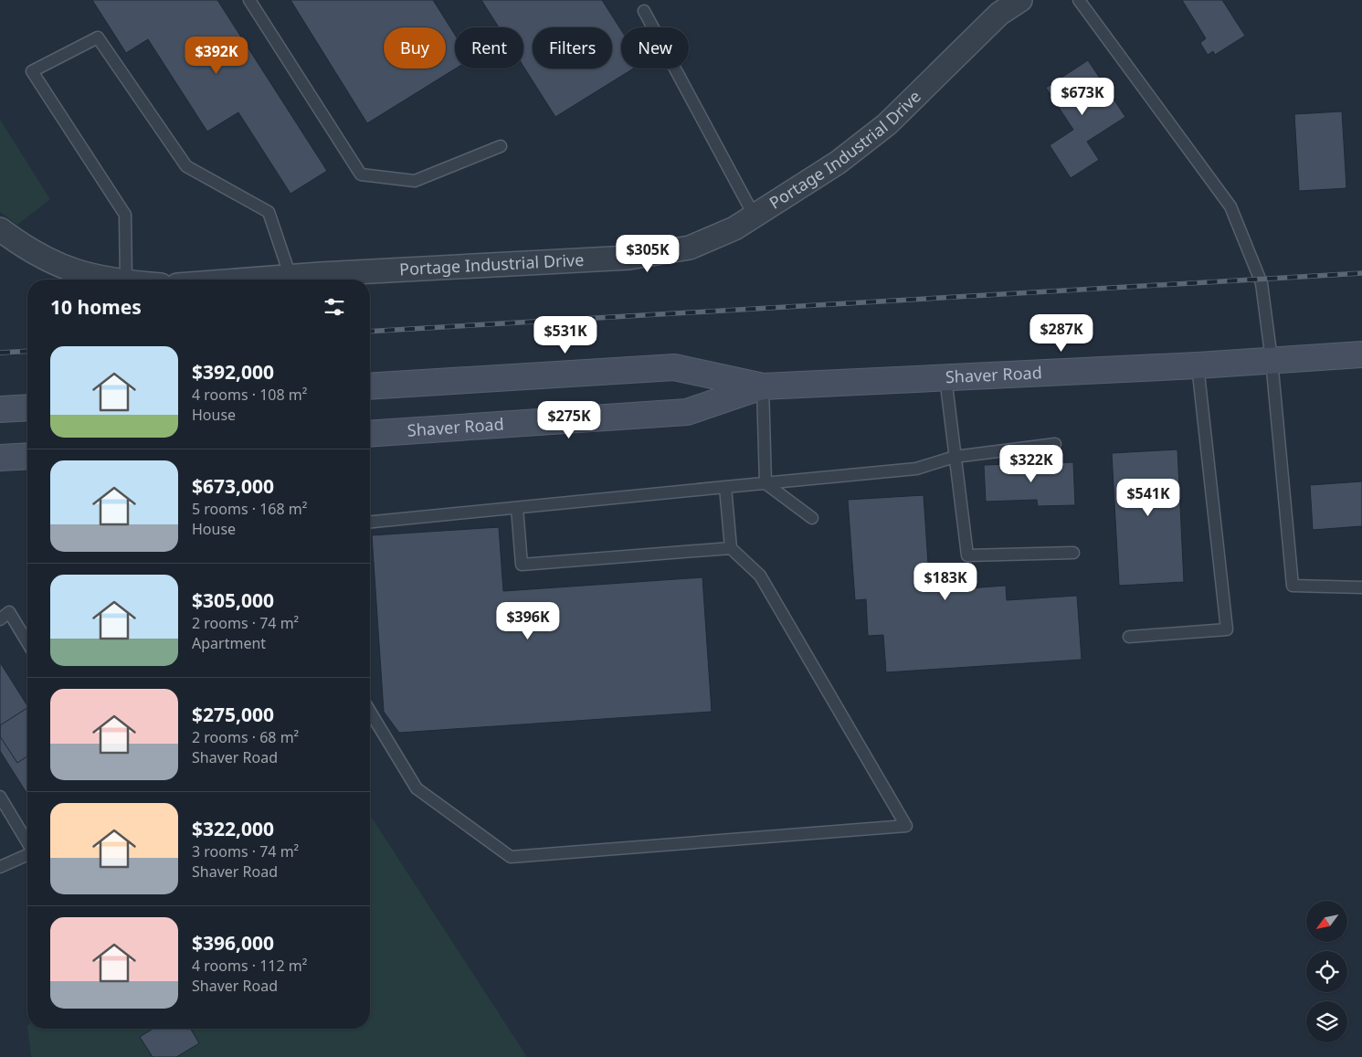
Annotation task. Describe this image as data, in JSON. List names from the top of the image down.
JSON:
{
  "streets": {
    "main road": ["Shaver Road"],
    "street": ["Portage Industrial Drive"]
  },
  "north": "bottom left",
  "page": {
    "chip": [
      "Buy",
      "Rent",
      "Filters",
      "New"
    ],
    "price": [
      "$392K",
      "$673K",
      "$305K",
      "$287K",
      "$531K",
      "$275K",
      "$322K",
      "$541K",
      "$183K",
      "$396K"
    ],
    "heading": "10 homes",
    "list": [
      {
        "name": "$392,000",
        "note": "4 rooms · 108 m² · House"
      },
      {
        "name": "$673,000",
        "note": "5 rooms · 168 m² · House"
      },
      {
        "name": "$305,000",
        "note": "2 rooms · 74 m² · Apartment"
      },
      {
        "name": "$275,000",
        "note": "2 rooms · 68 m² · Shaver Road"
      },
      {
        "name": "$322,000",
        "note": "3 rooms · 74 m² · Shaver Road"
      },
      {
        "name": "$396,000",
        "note": "4 rooms · 112 m² · Shaver Road"
      }
    ]
  }
}
